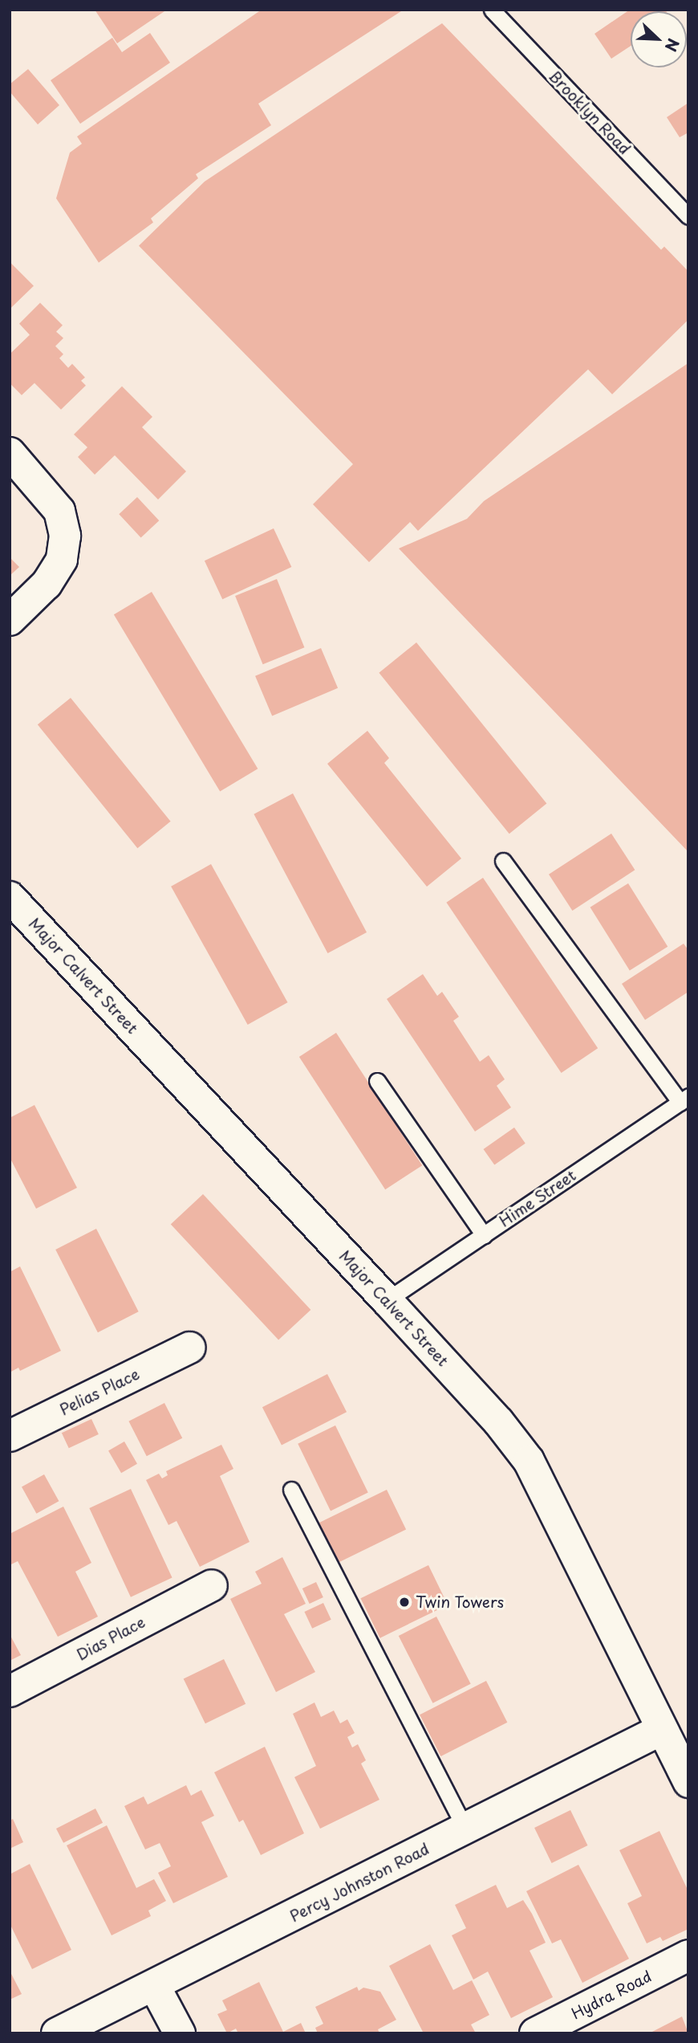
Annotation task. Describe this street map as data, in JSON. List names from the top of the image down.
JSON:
{
  "streets": {
    "street": [
      "Major Calvert Street",
      "Pelias Place",
      "Dias Place",
      "Percy Johnston Road",
      "Hydra Road"
    ],
    "lane": ["Brooklyn Road", "Hime Street"]
  },
  "crossings": [
    ["Major Calvert Street", "Hime Street"],
    ["Major Calvert Street", "Percy Johnston Road"]
  ],
  "places": ["Twin Towers"],
  "north": "bottom right"
}
